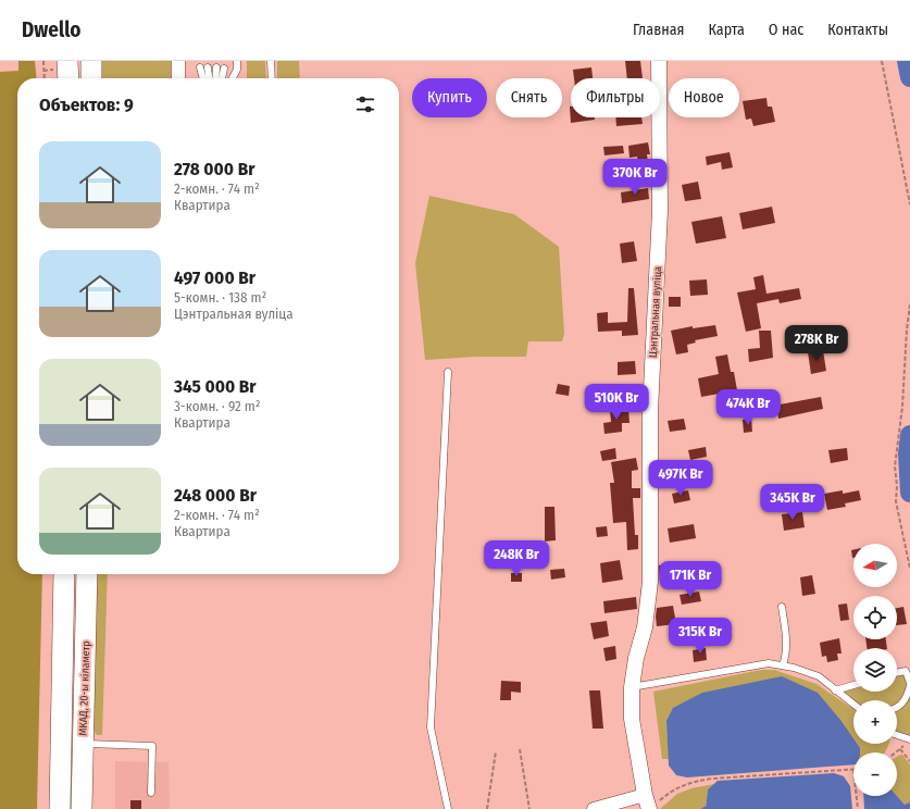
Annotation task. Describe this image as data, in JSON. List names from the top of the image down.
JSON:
{
  "streets": {
    "highway": ["МКАД, 20-ы кіламетр"],
    "street": ["Цэнтральная вуліца"]
  },
  "north": "left",
  "page": {
    "header": "Dwello",
    "nav": [
      "Главная",
      "Карта",
      "О нас",
      "Контакты"
    ],
    "chip": [
      "Купить",
      "Снять",
      "Фильтры",
      "Новое"
    ],
    "heading": "Объектов: 9",
    "list": [
      {
        "name": "278 000 Br",
        "note": "2-комн. · 74 m² · Квартира"
      },
      {
        "name": "497 000 Br",
        "note": "5-комн. · 138 m² · Цэнтральная вуліца"
      },
      {
        "name": "345 000 Br",
        "note": "3-комн. · 92 m² · Квартира"
      },
      {
        "name": "248 000 Br",
        "note": "2-комн. · 74 m² · Квартира"
      }
    ],
    "price": [
      "370K Br",
      "278K Br",
      "510K Br",
      "474K Br",
      "497K Br",
      "345K Br",
      "248K Br",
      "171K Br",
      "315K Br"
    ],
    "map_buttons": ["+", "−"]
  }
}
